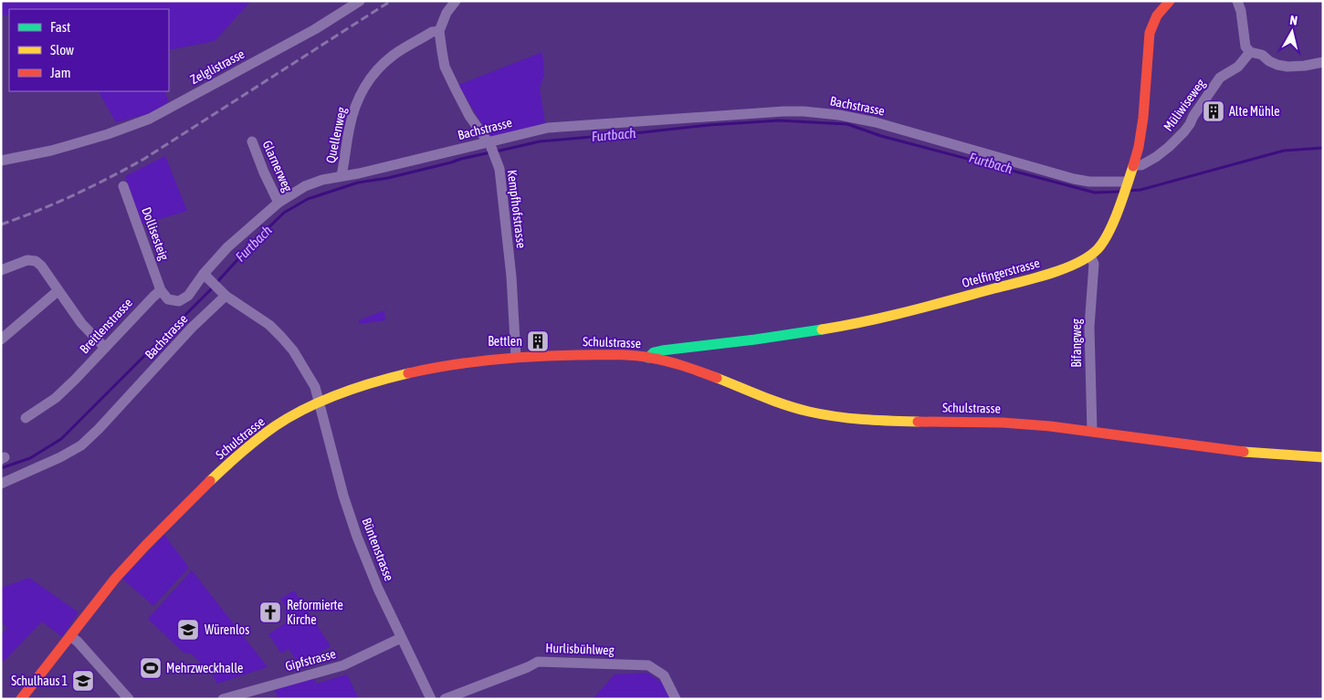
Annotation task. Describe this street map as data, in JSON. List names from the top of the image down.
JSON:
{
  "streets": {
    "street": [
      "Zelglistrasse",
      "Müliwiseweg",
      "Bachstrasse",
      "Quellenweg",
      "Glarnerweg",
      "Kempfhofstrasse",
      "Dollisesteig",
      "Otelfingerstrasse",
      "Breitlenstrasse",
      "Schulstrasse",
      "Bifangweg",
      "Büntenstrasse",
      "Hurlisbühlweg",
      "Gipfstrasse"
    ]
  },
  "crossings": [
    ["Müliwiseweg", "Otelfingerstrasse"],
    ["Bachstrasse", "Quellenweg"],
    ["Bachstrasse", "Glarnerweg"],
    ["Bachstrasse", "Kempfhofstrasse"],
    ["Bachstrasse", "Otelfingerstrasse"],
    ["Bachstrasse", "Büntenstrasse"],
    ["Quellenweg", "Kempfhofstrasse"],
    ["Kempfhofstrasse", "Schulstrasse"],
    ["Dollisesteig", "Breitlenstrasse"],
    ["Otelfingerstrasse", "Schulstrasse"],
    ["Otelfingerstrasse", "Bifangweg"],
    ["Schulstrasse", "Bifangweg"],
    ["Schulstrasse", "Büntenstrasse"],
    ["Büntenstrasse", "Gipfstrasse"]
  ],
  "water": ["Furtbach"],
  "places": {
    "building": ["Alte Mühle", "Bettlen"],
    "church": ["Reformierte Kirche"],
    "school or university": ["Würenlos", "Schulhaus 1"],
    "sports": ["Mehrzweckhalle"]
  },
  "legend": ["Fast", "Slow", "Jam"],
  "north": "top"
}
